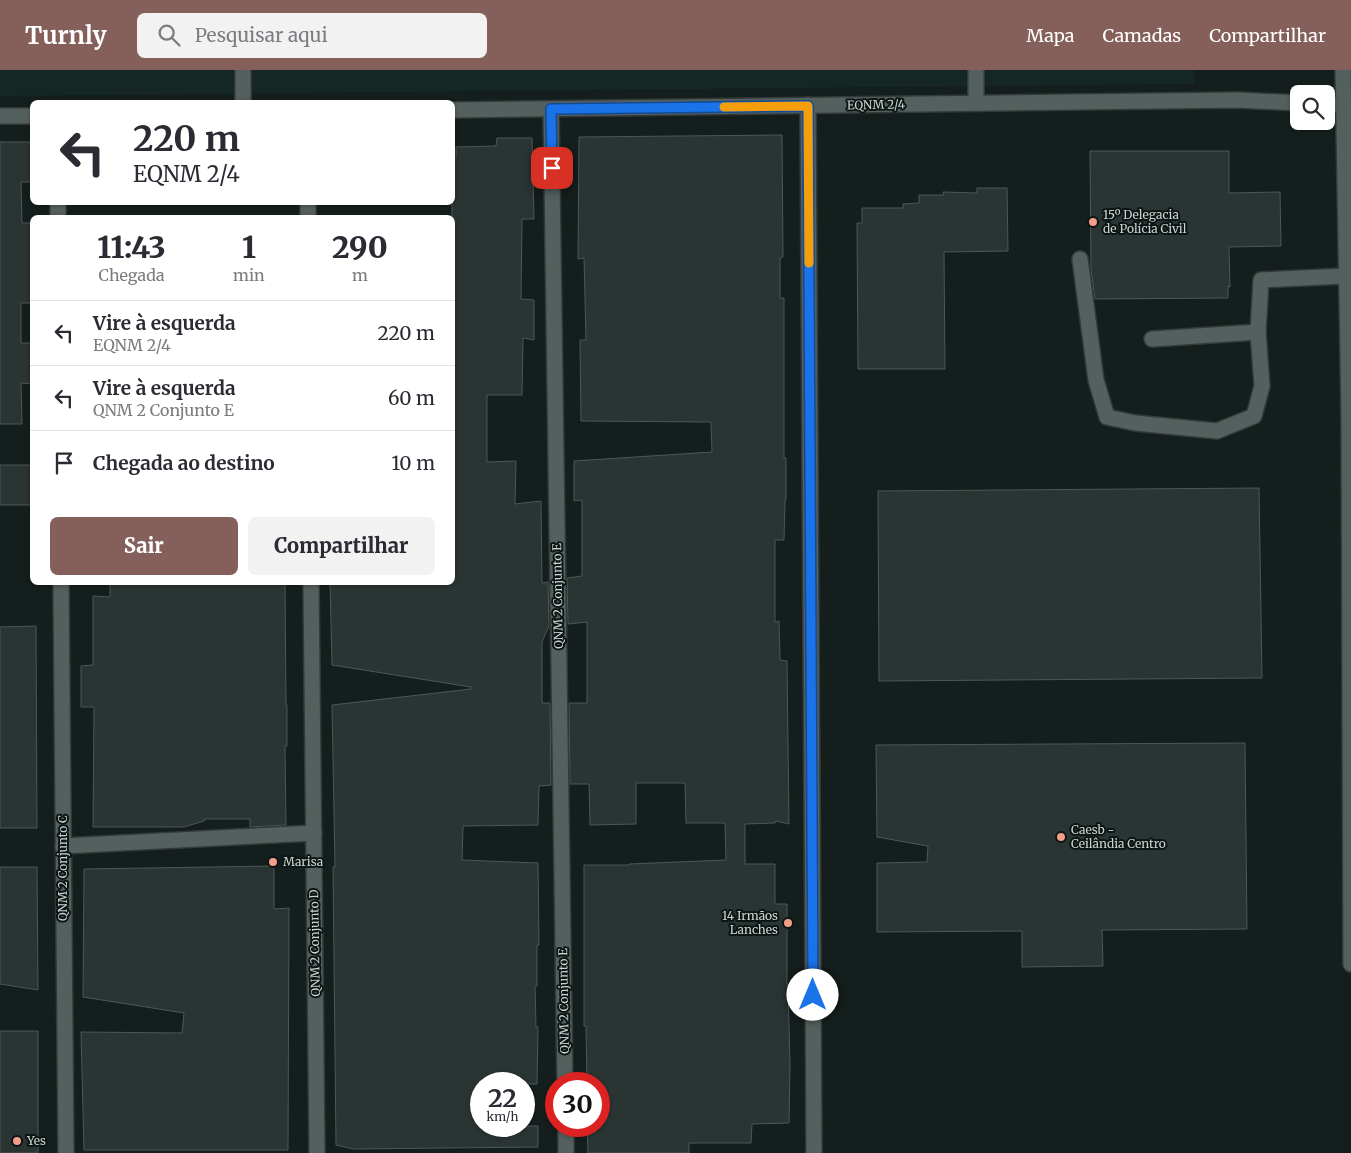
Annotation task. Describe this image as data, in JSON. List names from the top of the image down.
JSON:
{
  "streets": {
    "street": [
      "EQNM 2/4",
      "QNM 2 Conjunto E",
      "QNM 2 Conjunto C",
      "QNM 2 Conjunto D"
    ]
  },
  "crossings": [
    ["EQNM 2/4", "QNM 2 Conjunto E"]
  ],
  "places": [
    "15º Delegacia de Polícia Civil",
    "Caesb - Ceilândia Centro",
    "Marisa",
    "14 Irmãos Lanches",
    "Yes"
  ],
  "page": {
    "header": "Turnly",
    "search": "Pesquisar aqui",
    "nav": ["Mapa", "Camadas", "Compartilhar"],
    "turn": ["220 m", "EQNM 2/4"],
    "eta": [
      "11:43",
      "Chegada",
      "1",
      "min",
      "290",
      "m"
    ],
    "list": [
      {
        "name": "Vire à esquerda",
        "note": "EQNM 2/4",
        "value": "220 m"
      },
      {
        "name": "Vire à esquerda",
        "note": "QNM 2 Conjunto E",
        "value": "60 m"
      },
      {
        "name": "Chegada ao destino",
        "value": "10 m"
      }
    ],
    "buttons": ["Sair", "Compartilhar"],
    "speed": "22 km/h",
    "limit": "30"
  }
}
